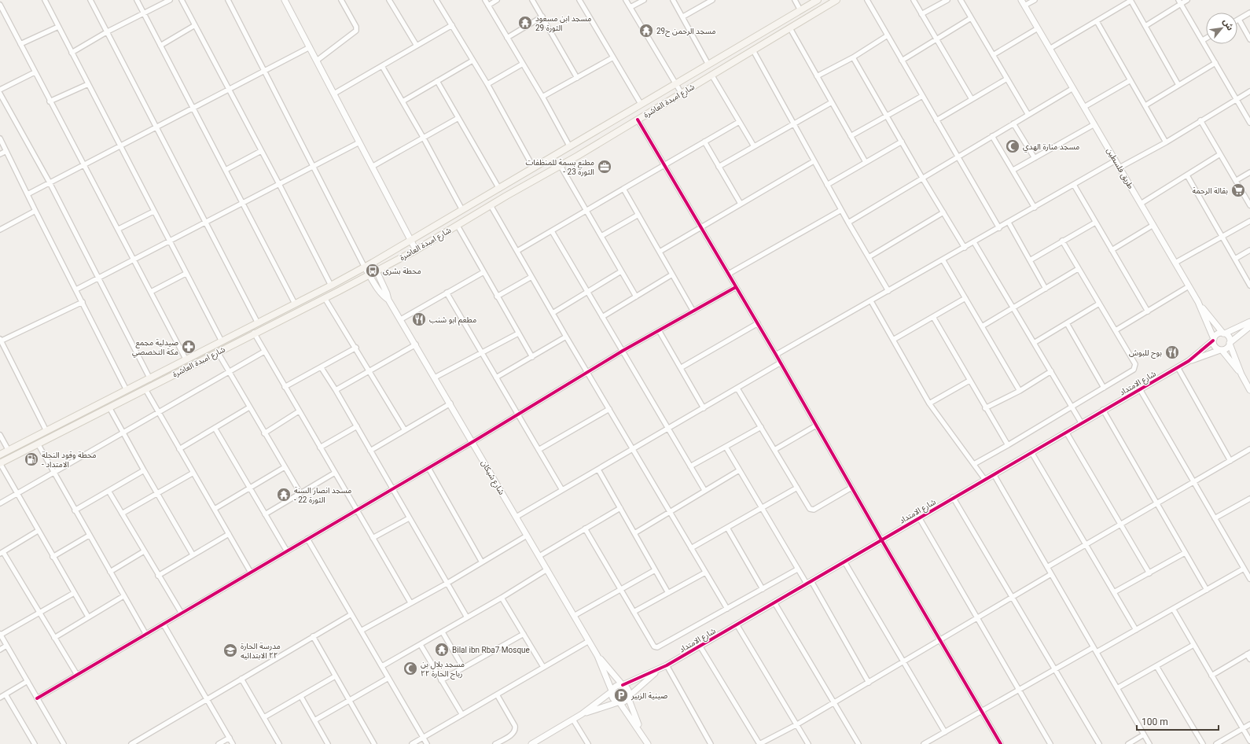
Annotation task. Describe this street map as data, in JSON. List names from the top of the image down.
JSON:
{
  "streets": {
    "main road": ["شارع امبدة العاشرة"],
    "street": ["طريق فلسطين", "شارع الامتداد", "شارع شيكان"]
  },
  "crossings": [
    ["شارع امبدة العاشرة", "شارع شيكان"],
    ["طريق فلسطين", "شارع الامتداد"],
    ["شارع الامتداد", "شارع شيكان"]
  ],
  "places": {
    "temple": [
      "مسجد ابن مسعود الثورة 29",
      "مسجد الرحمن ح29",
      "مسجد انصار السنة - الثورة 22",
      "Bilal ibn Rba7 Mosque"
    ],
    "mosque": ["مسجد منارة الهدي", "مسجد بلال بن رباح الحارة ٢٢"],
    "office": ["مطنع بسمة للمنظفات - الثورة 23"],
    "supermarket": ["بقالة الرحمة"],
    "bus stop": ["محطة بشرى"],
    "restaurant": ["مطعم ابو شنب", "بوح للبوش"],
    "pharmacy": ["صيدلية مجمع مكة التخصصي"],
    "fuel station": ["محطة وقود النحلة - الامتداد"],
    "school or university": ["مدرسة الحارة ٢٢ الابتدائيه"],
    "parking": ["صينية الزبير"]
  },
  "scale_bar": "100 m",
  "north": "top right"
}
